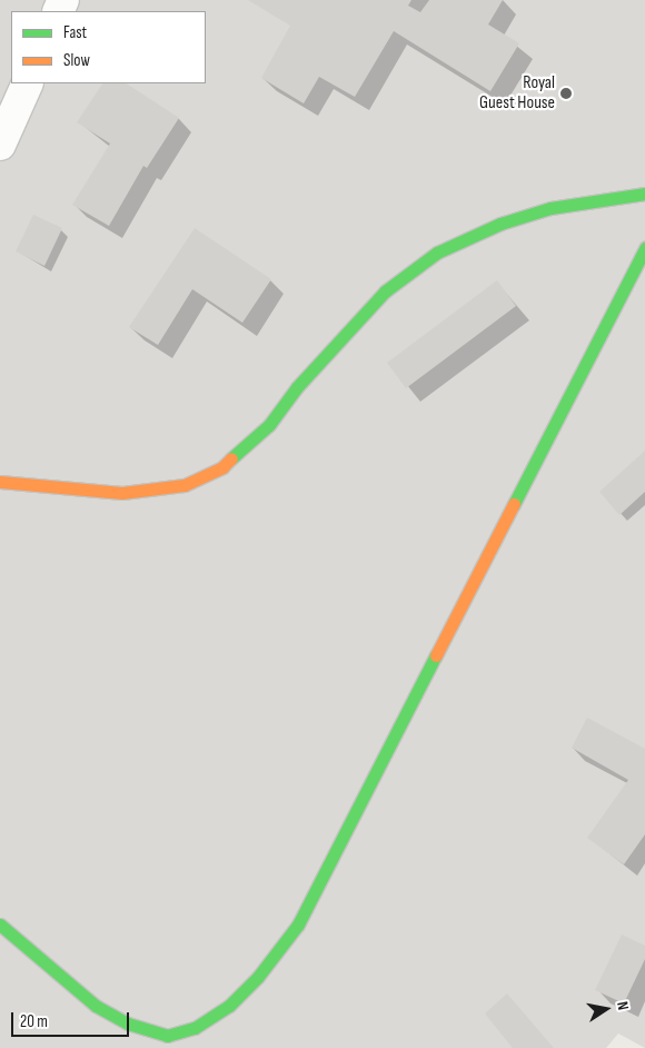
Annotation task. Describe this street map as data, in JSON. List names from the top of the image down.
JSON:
{
  "places": ["Royal Guest House"],
  "legend": ["Fast", "Slow"],
  "scale_bar": "20 m",
  "north": "right"
}
